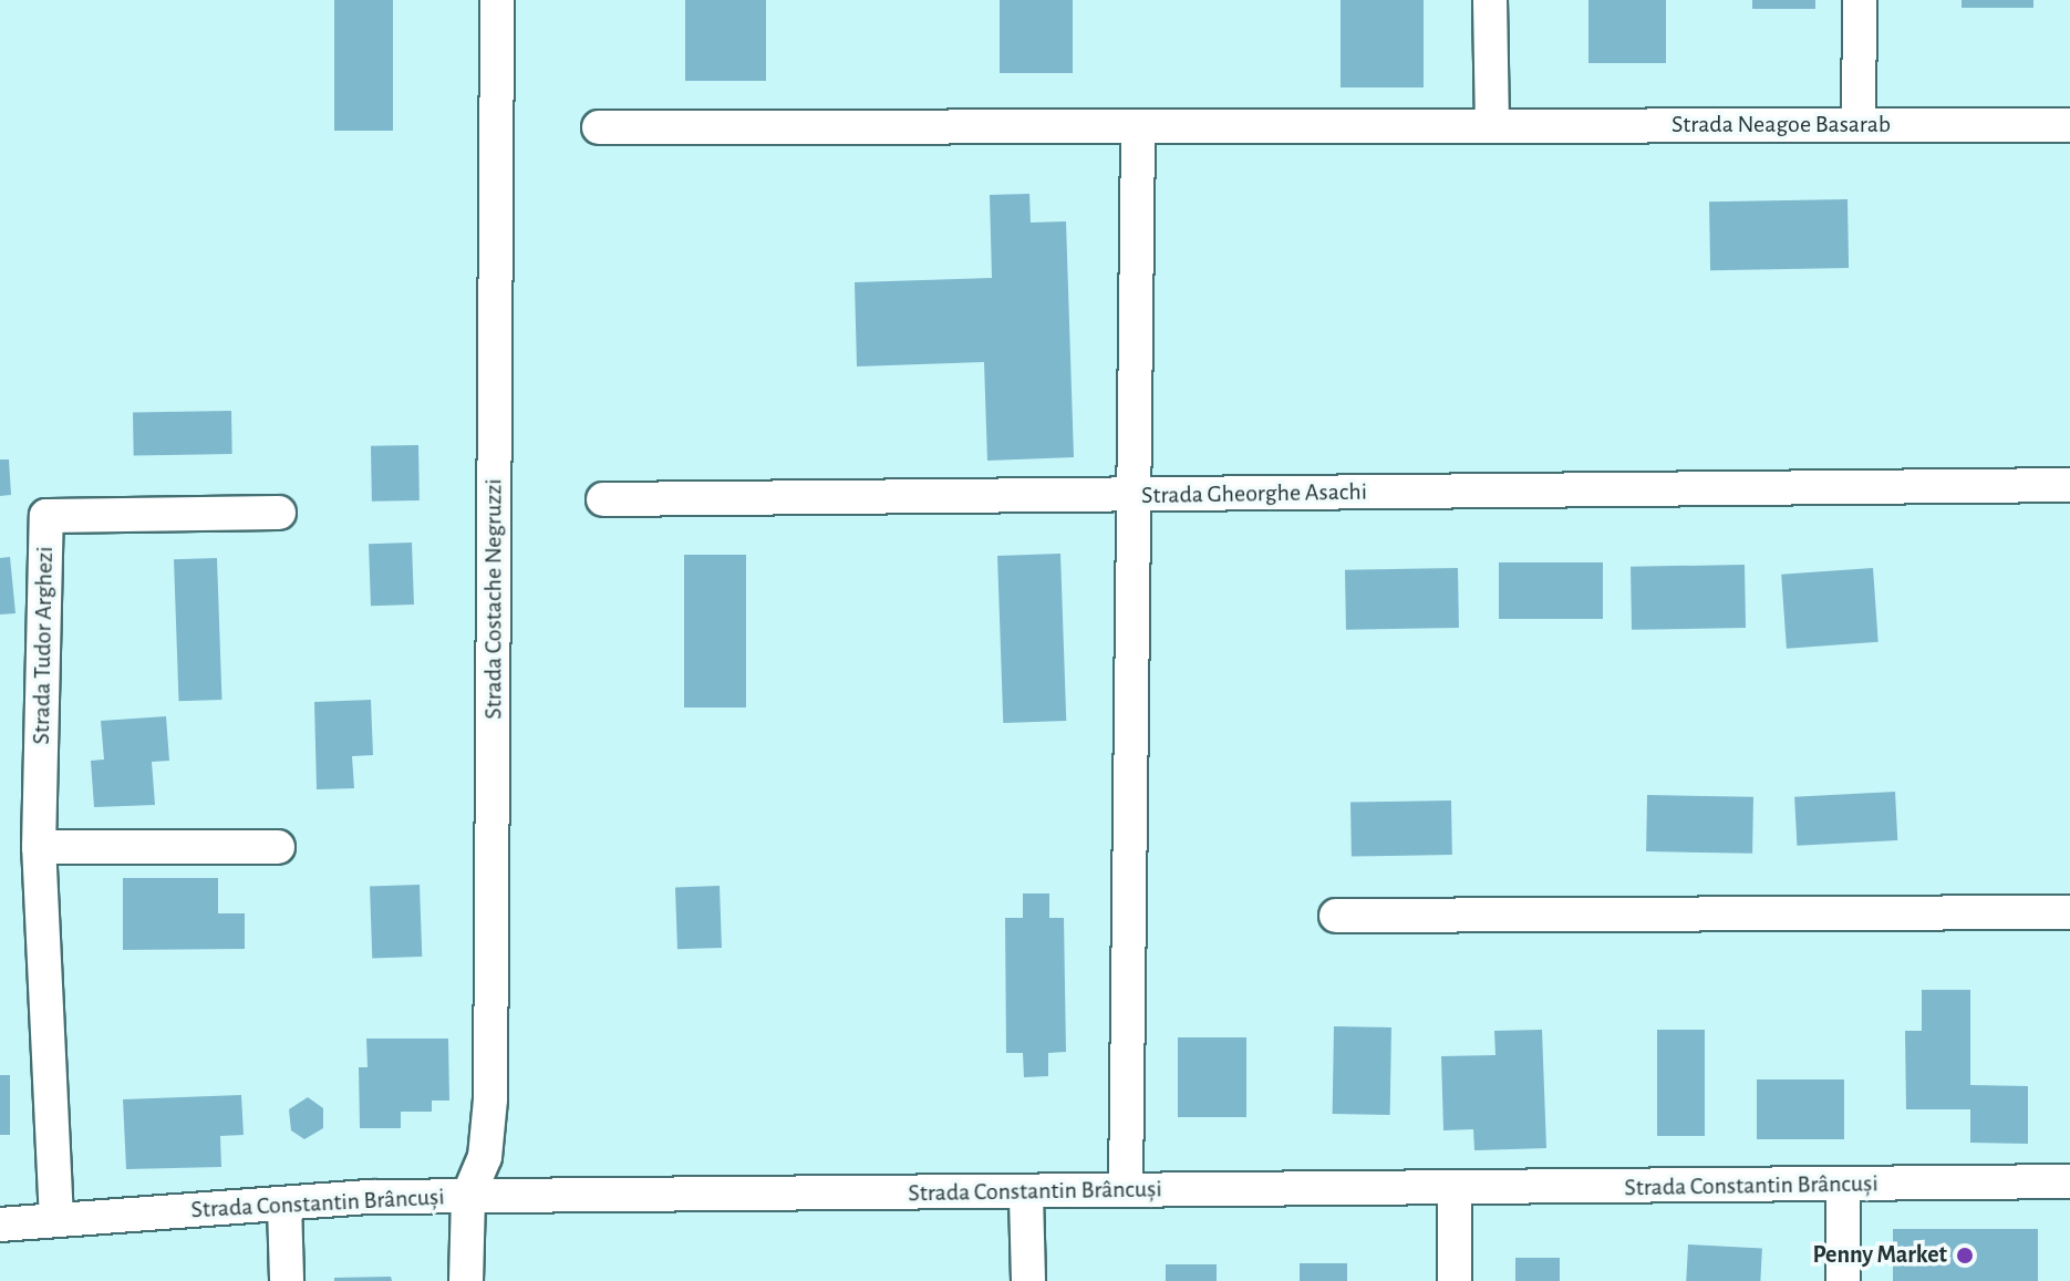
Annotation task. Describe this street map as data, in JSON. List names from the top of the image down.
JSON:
{
  "streets": {
    "street": [
      "Strada Neagoe Basarab",
      "Strada Gheorghe Asachi",
      "Strada Costache Negruzzi",
      "Strada Tudor Arghezi",
      "Strada Constantin Brâncuși"
    ]
  },
  "crossings": [
    ["Strada Gheorghe Asachi", "Strada Constantin Brâncuși"],
    ["Strada Costache Negruzzi", "Strada Constantin Brâncuși"],
    ["Strada Tudor Arghezi", "Strada Constantin Brâncuși"]
  ],
  "places": ["Penny Market"]
}
